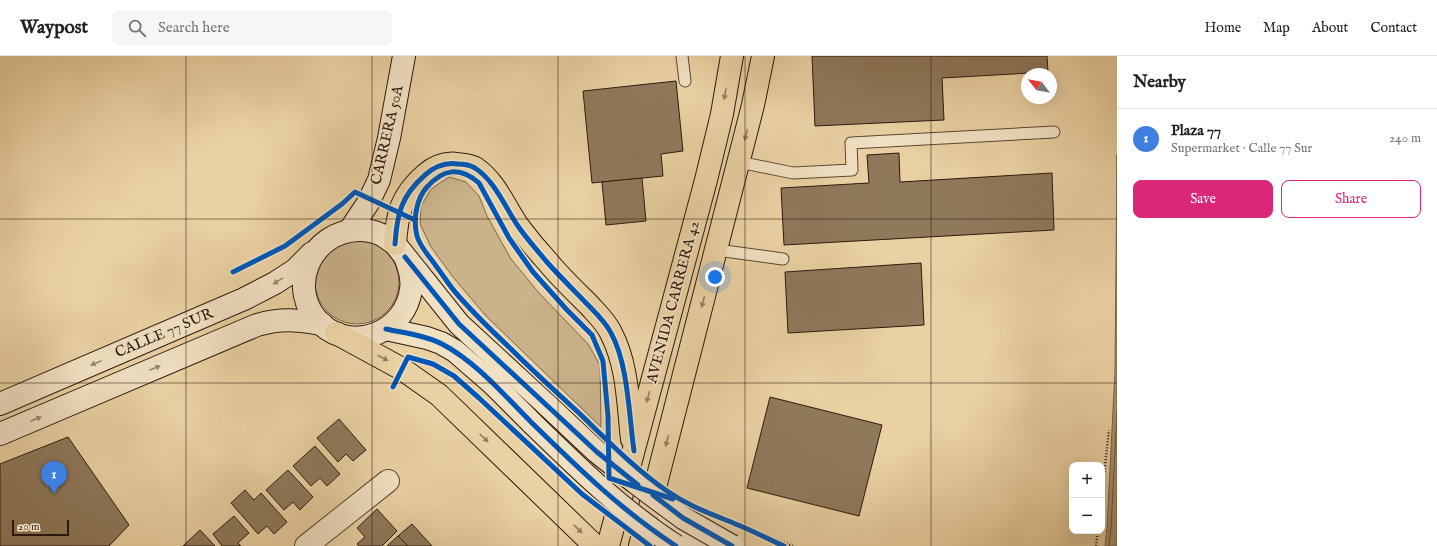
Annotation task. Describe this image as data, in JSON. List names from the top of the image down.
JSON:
{
  "streets": {
    "highway": ["AVENIDA CARRERA 42"],
    "street": ["CARRERA 50A", "CALLE 77 SUR"]
  },
  "crossings": [
    ["CARRERA 50A", "CALLE 77 SUR"]
  ],
  "one_way": ["AVENIDA CARRERA 42"],
  "scale_bar": "20 m",
  "north": "top left",
  "page": {
    "header": "Waypost",
    "search": "Search here",
    "nav": [
      "Home",
      "Map",
      "About",
      "Contact"
    ],
    "heading": "Nearby",
    "list": [
      {
        "mark": "1",
        "name": "Plaza 77",
        "note": "Supermarket · Calle 77 Sur",
        "value": "240 m"
      }
    ],
    "buttons": ["Save", "Share"],
    "pins": "1",
    "map_buttons": ["+", "−"],
    "scale": "20 m"
  }
}
